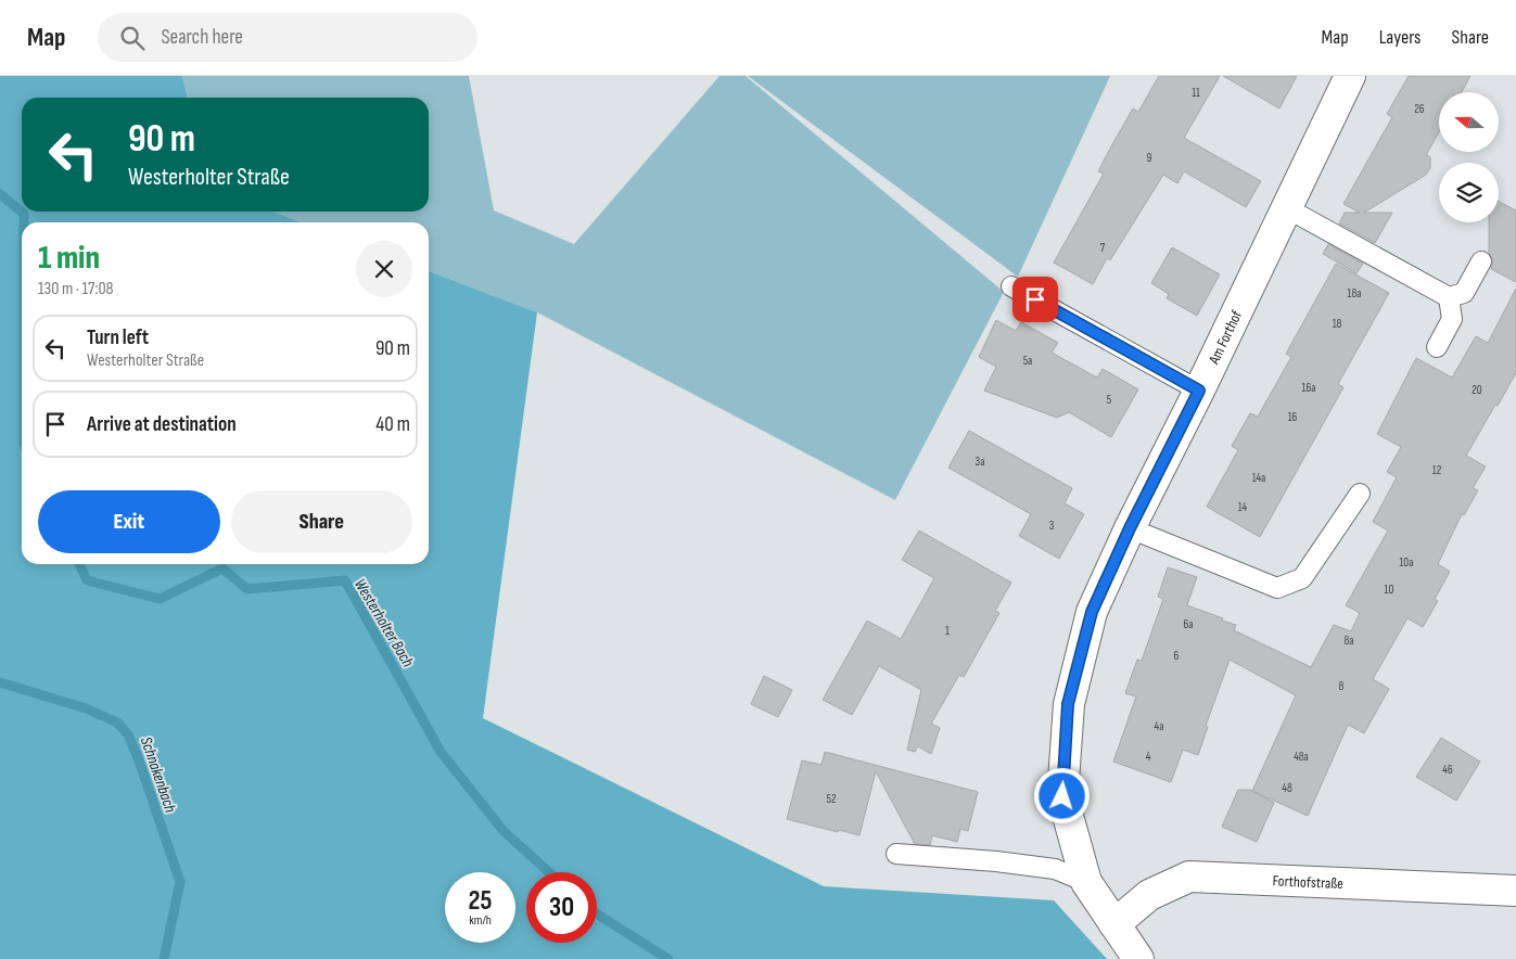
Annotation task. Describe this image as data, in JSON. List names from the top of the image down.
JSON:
{
  "streets": {
    "street": ["Am Forthof", "Forthofstraße"]
  },
  "crossings": [
    ["Am Forthof", "Forthofstraße"]
  ],
  "water": ["Westerholter Bach", "Schnakenbach"],
  "house_numbers": [
    "11",
    "26",
    "9",
    "7",
    "18a",
    "18",
    "5a",
    "16a",
    "20",
    "5",
    "16",
    "3a",
    "12",
    "14a",
    "14",
    "3",
    "10a",
    "10",
    "6a",
    "1",
    "8a",
    "6",
    "8",
    "4a",
    "4",
    "48a",
    "46",
    "48",
    "52"
  ],
  "north": "left",
  "page": {
    "header": "Map",
    "search": "Search here",
    "nav": ["Map", "Layers", "Share"],
    "turn": ["90 m", "Westerholter Straße"],
    "heading": ["1 min", "130 m · 17:08"],
    "list": [
      {
        "name": "Turn left",
        "note": "Westerholter Straße",
        "value": "90 m"
      },
      {
        "name": "Arrive at destination",
        "value": "40 m"
      }
    ],
    "buttons": ["Exit", "Share"],
    "speed": "25 km/h",
    "limit": "30"
  }
}
